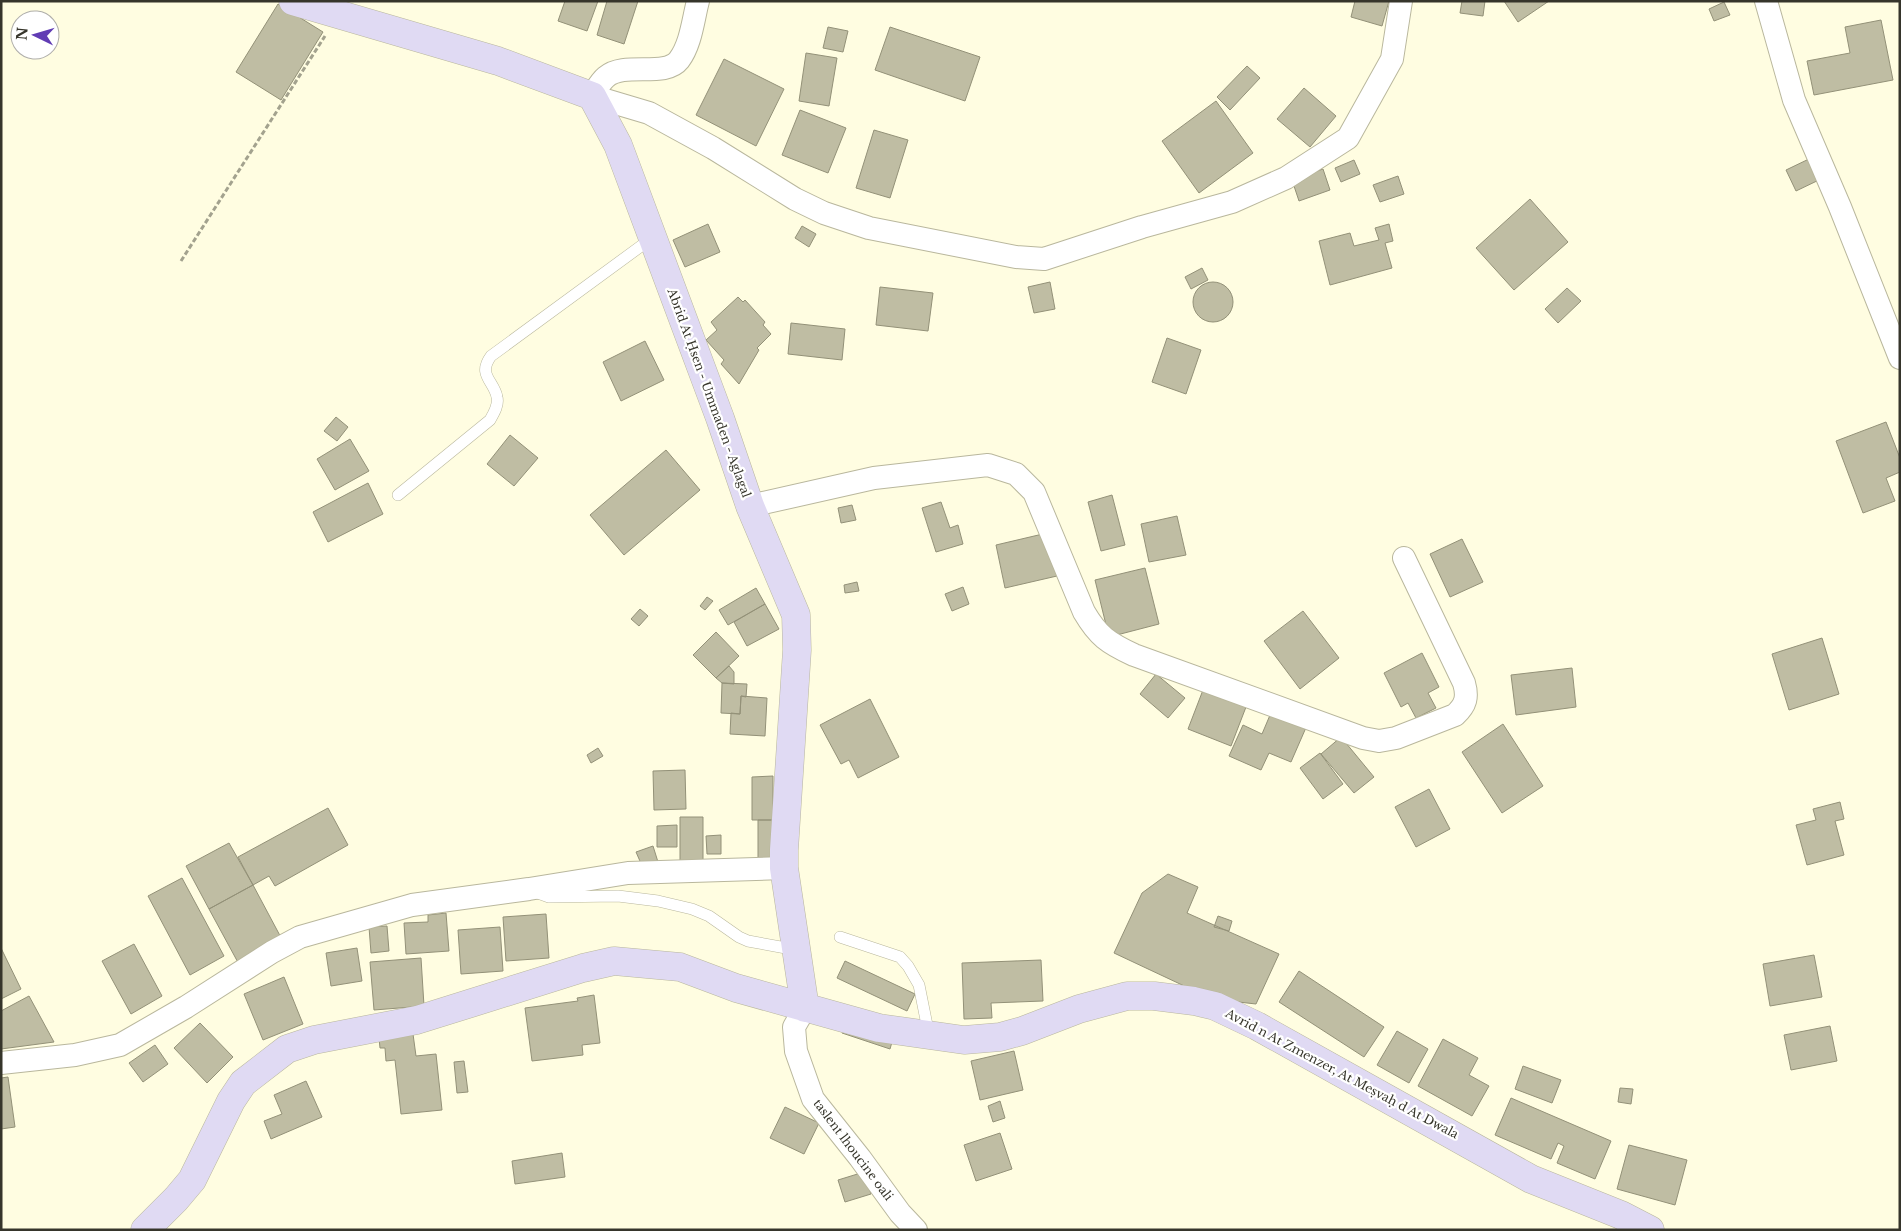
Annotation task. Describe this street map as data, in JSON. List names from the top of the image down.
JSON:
{
  "streets": {
    "main road": ["Abrid At Ḥsen - Ummaden - Aglagal", "Avrid n At Zmenzer, At Meṣvaḥ d At Dwala"],
    "street": ["taslent lhoucine oali"]
  },
  "crossings": [
    ["Abrid At Ḥsen - Ummaden - Aglagal", "Avrid n At Zmenzer, At Meṣvaḥ d At Dwala"],
    ["Abrid At Ḥsen - Ummaden - Aglagal", "taslent lhoucine oali"],
    ["Avrid n At Zmenzer, At Meṣvaḥ d At Dwala", "taslent lhoucine oali"]
  ],
  "north": "left"
}
